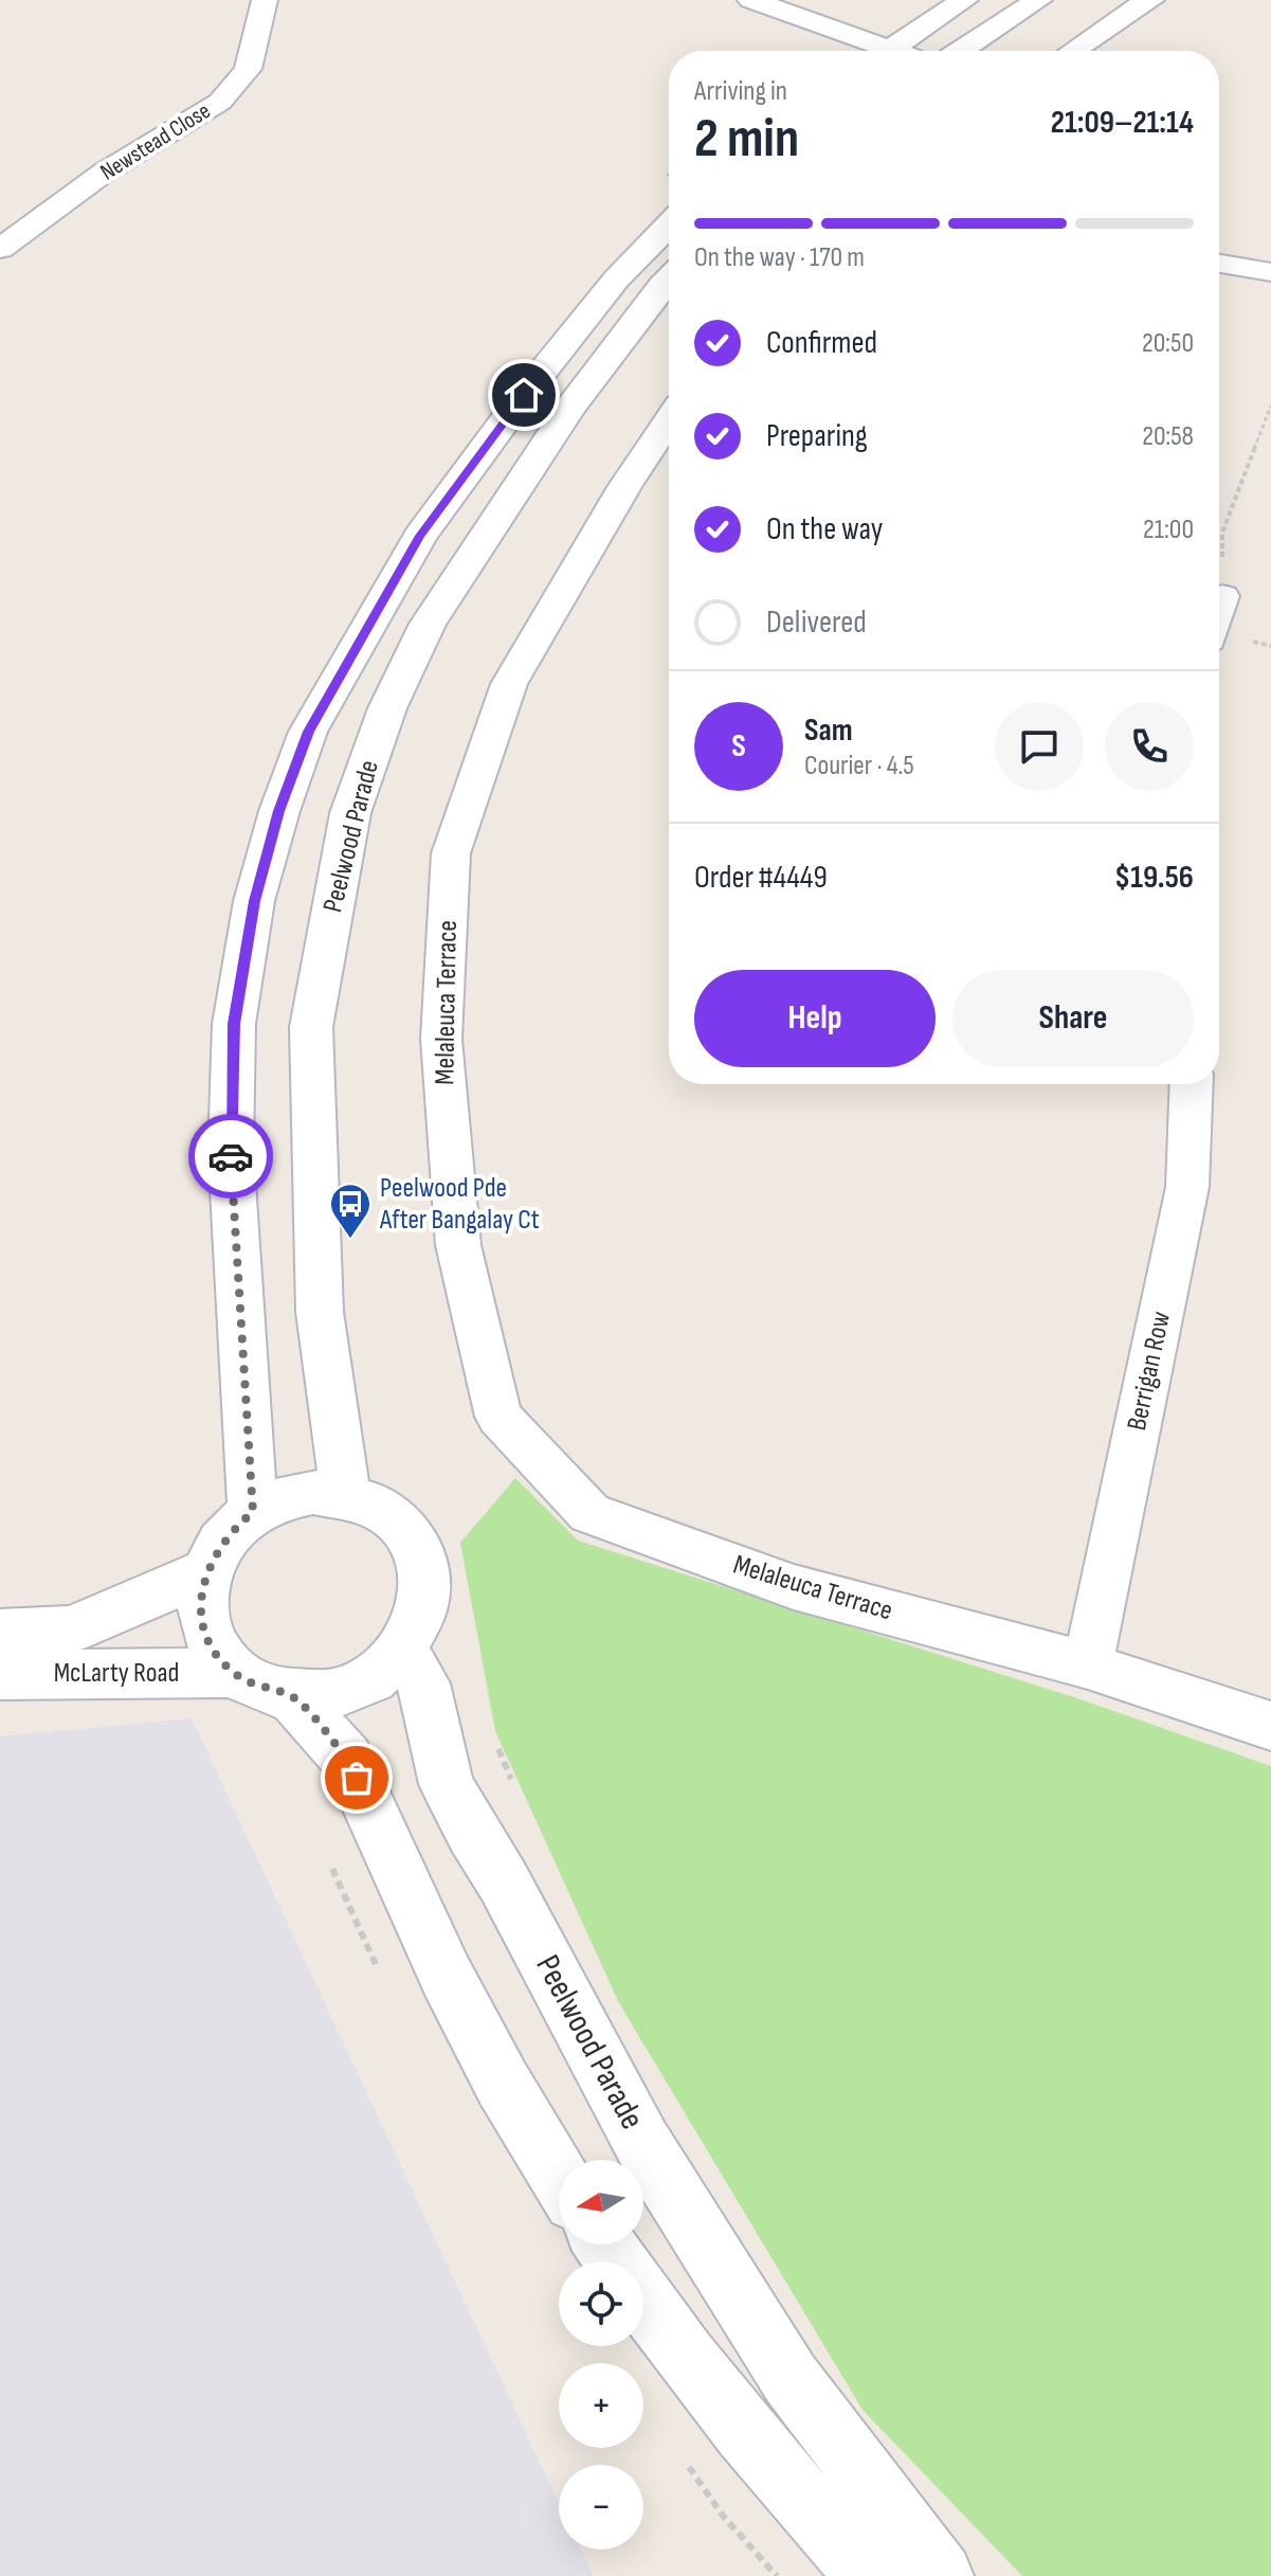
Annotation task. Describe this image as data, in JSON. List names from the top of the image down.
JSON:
{
  "streets": {
    "street": [
      "Newstead Close",
      "Peelwood Parade",
      "Melaleuca Terrace",
      "Berrigan Row",
      "McLarty Road"
    ]
  },
  "crossings": [
    ["Peelwood Parade", "McLarty Road"],
    ["Melaleuca Terrace", "Berrigan Row"]
  ],
  "places": {
    "bus stop": ["Peelwood Pde After Bangalay Ct"]
  },
  "north": "left",
  "page": {
    "heading": ["2 min", "Arriving in", "21:09–21:14"],
    "panel": [
      "Sam",
      "Courier · 4.5",
      "Order #4449",
      "$19.56"
    ],
    "bar": "On the way · 170 m",
    "list": [
      ["Confirmed", "20:50"],
      ["Preparing", "20:58"],
      ["On the way", "21:00"],
      "Delivered"
    ],
    "round": "S",
    "buttons": ["Help", "Share"],
    "map_buttons": ["+", "−"]
  }
}
